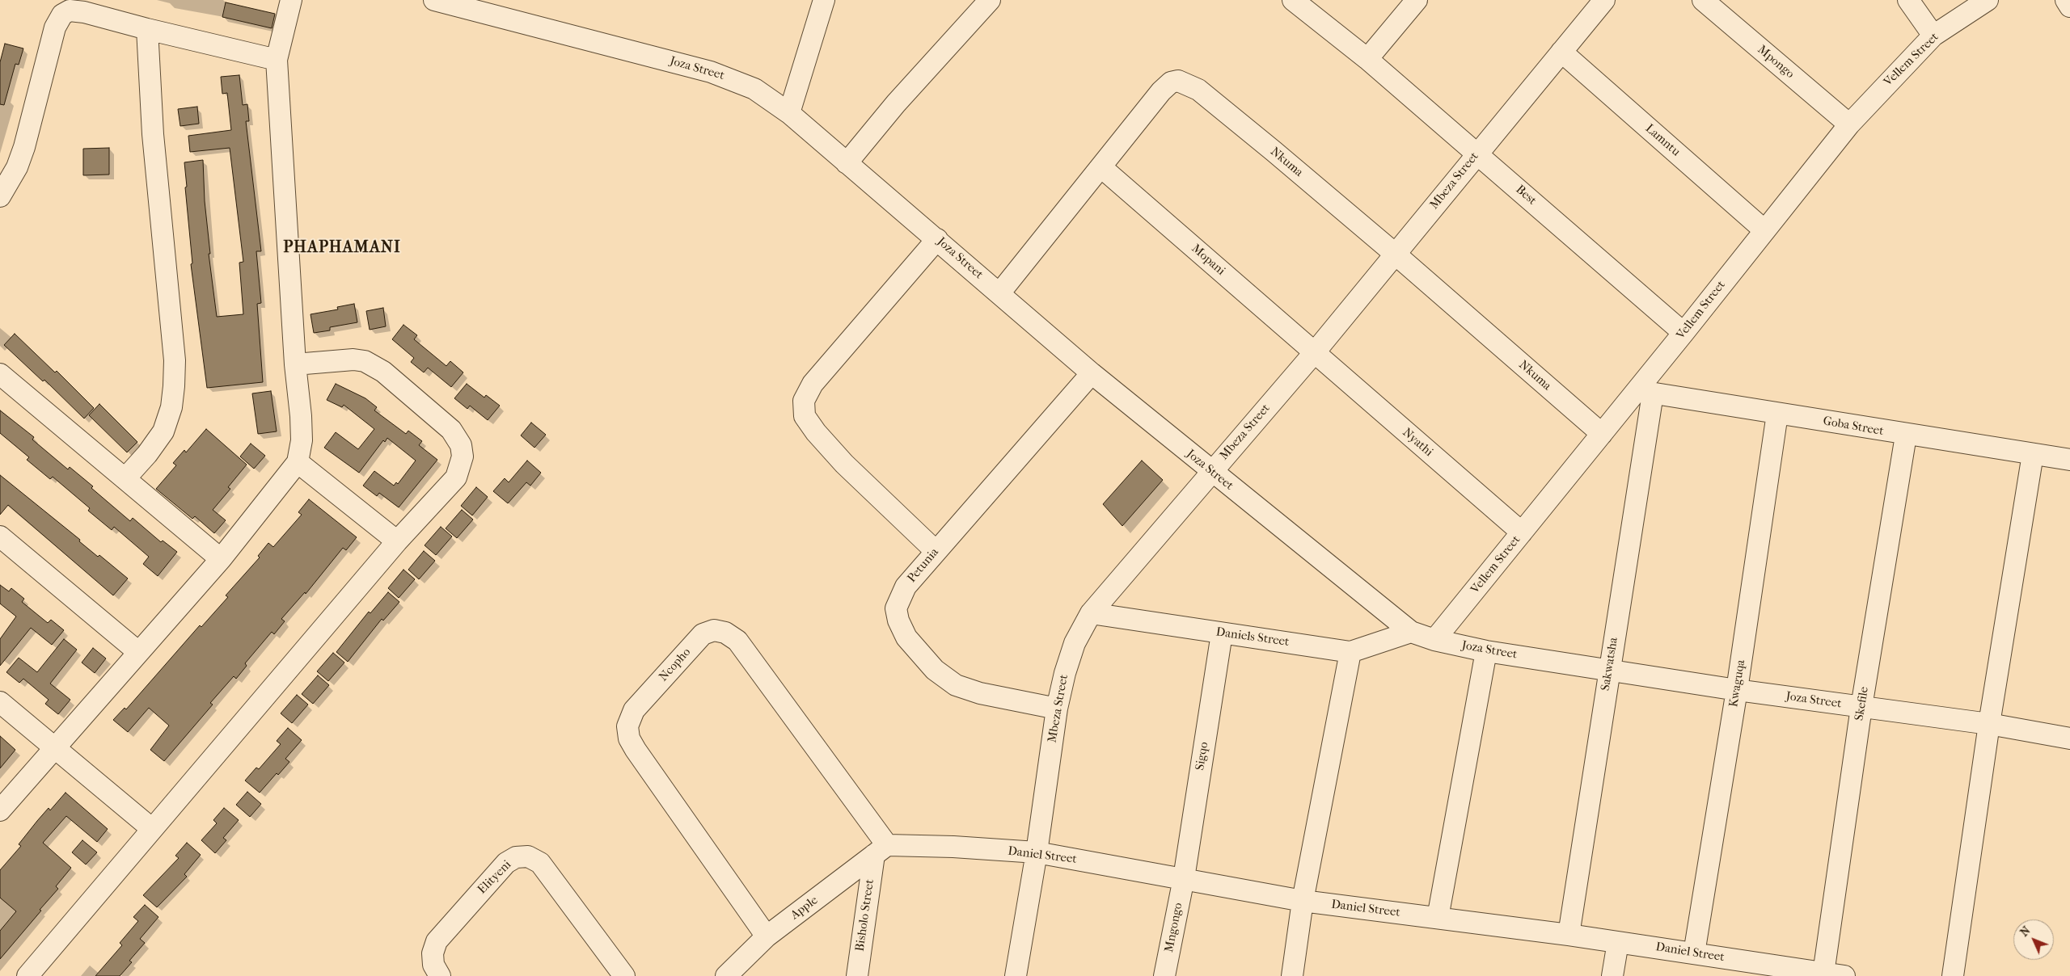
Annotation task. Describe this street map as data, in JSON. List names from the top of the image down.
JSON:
{
  "streets": {
    "street": [
      "Vellem Street",
      "Mpongo",
      "Joza Street",
      "Lamntu",
      "Nkuma",
      "Mbeza Street",
      "Best",
      "Mopani",
      "Goba Street",
      "Nyathi",
      "Petunia",
      "Daniels Street",
      "Sakwatsha",
      "Ncopho",
      "Kwaguqa",
      "Skefile",
      "Sigqo",
      "Daniel Street",
      "Elityeni",
      "Apple",
      "Bisholo Street",
      "Mngongo"
    ]
  },
  "crossings": [
    ["Vellem Street", "Mpongo"],
    ["Vellem Street", "Joza Street"],
    ["Vellem Street", "Lamntu"],
    ["Vellem Street", "Nkuma"],
    ["Vellem Street", "Best"],
    ["Vellem Street", "Goba Street"],
    ["Vellem Street", "Nyathi"],
    ["Vellem Street", "Sakwatsha"],
    ["Joza Street", "Nkuma"],
    ["Joza Street", "Mbeza Street"],
    ["Joza Street", "Petunia"],
    ["Joza Street", "Daniels Street"],
    ["Joza Street", "Sakwatsha"],
    ["Joza Street", "Kwaguqa"],
    ["Joza Street", "Skefile"],
    ["Lamntu", "Mbeza Street"],
    ["Nkuma", "Mbeza Street"],
    ["Nkuma", "Mopani"],
    ["Mbeza Street", "Best"],
    ["Mbeza Street", "Mopani"],
    ["Mbeza Street", "Nyathi"],
    ["Mbeza Street", "Petunia"],
    ["Mbeza Street", "Daniels Street"],
    ["Mbeza Street", "Daniel Street"],
    ["Mopani", "Nyathi"],
    ["Goba Street", "Sakwatsha"],
    ["Goba Street", "Kwaguqa"],
    ["Goba Street", "Skefile"],
    ["Daniels Street", "Sigqo"],
    ["Sakwatsha", "Daniel Street"],
    ["Ncopho", "Daniel Street"],
    ["Ncopho", "Apple"],
    ["Ncopho", "Bisholo Street"],
    ["Kwaguqa", "Daniel Street"],
    ["Skefile", "Daniel Street"],
    ["Sigqo", "Daniel Street"],
    ["Sigqo", "Mngongo"],
    ["Daniel Street", "Apple"],
    ["Daniel Street", "Bisholo Street"],
    ["Daniel Street", "Mngongo"],
    ["Apple", "Bisholo Street"]
  ],
  "districts": ["PHAPHAMANI"],
  "north": "top left"
}
